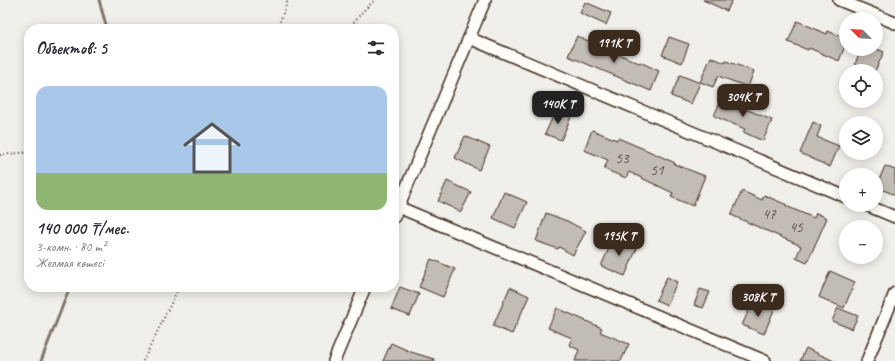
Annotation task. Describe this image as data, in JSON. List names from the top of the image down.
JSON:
{
  "house_numbers": [
    "53",
    "51",
    "47",
    "45"
  ],
  "north": "top left",
  "page": {
    "map_buttons": ["+", "−"],
    "heading": "Объектов: 5",
    "price": [
      "191K ₸",
      "304K ₸",
      "140K ₸",
      "195K ₸",
      "308K ₸"
    ],
    "list": [
      {
        "name": "140 000 ₸/мес.",
        "note": "3-комн. · 80 m² · Желмая көшесі"
      }
    ]
  }
}
